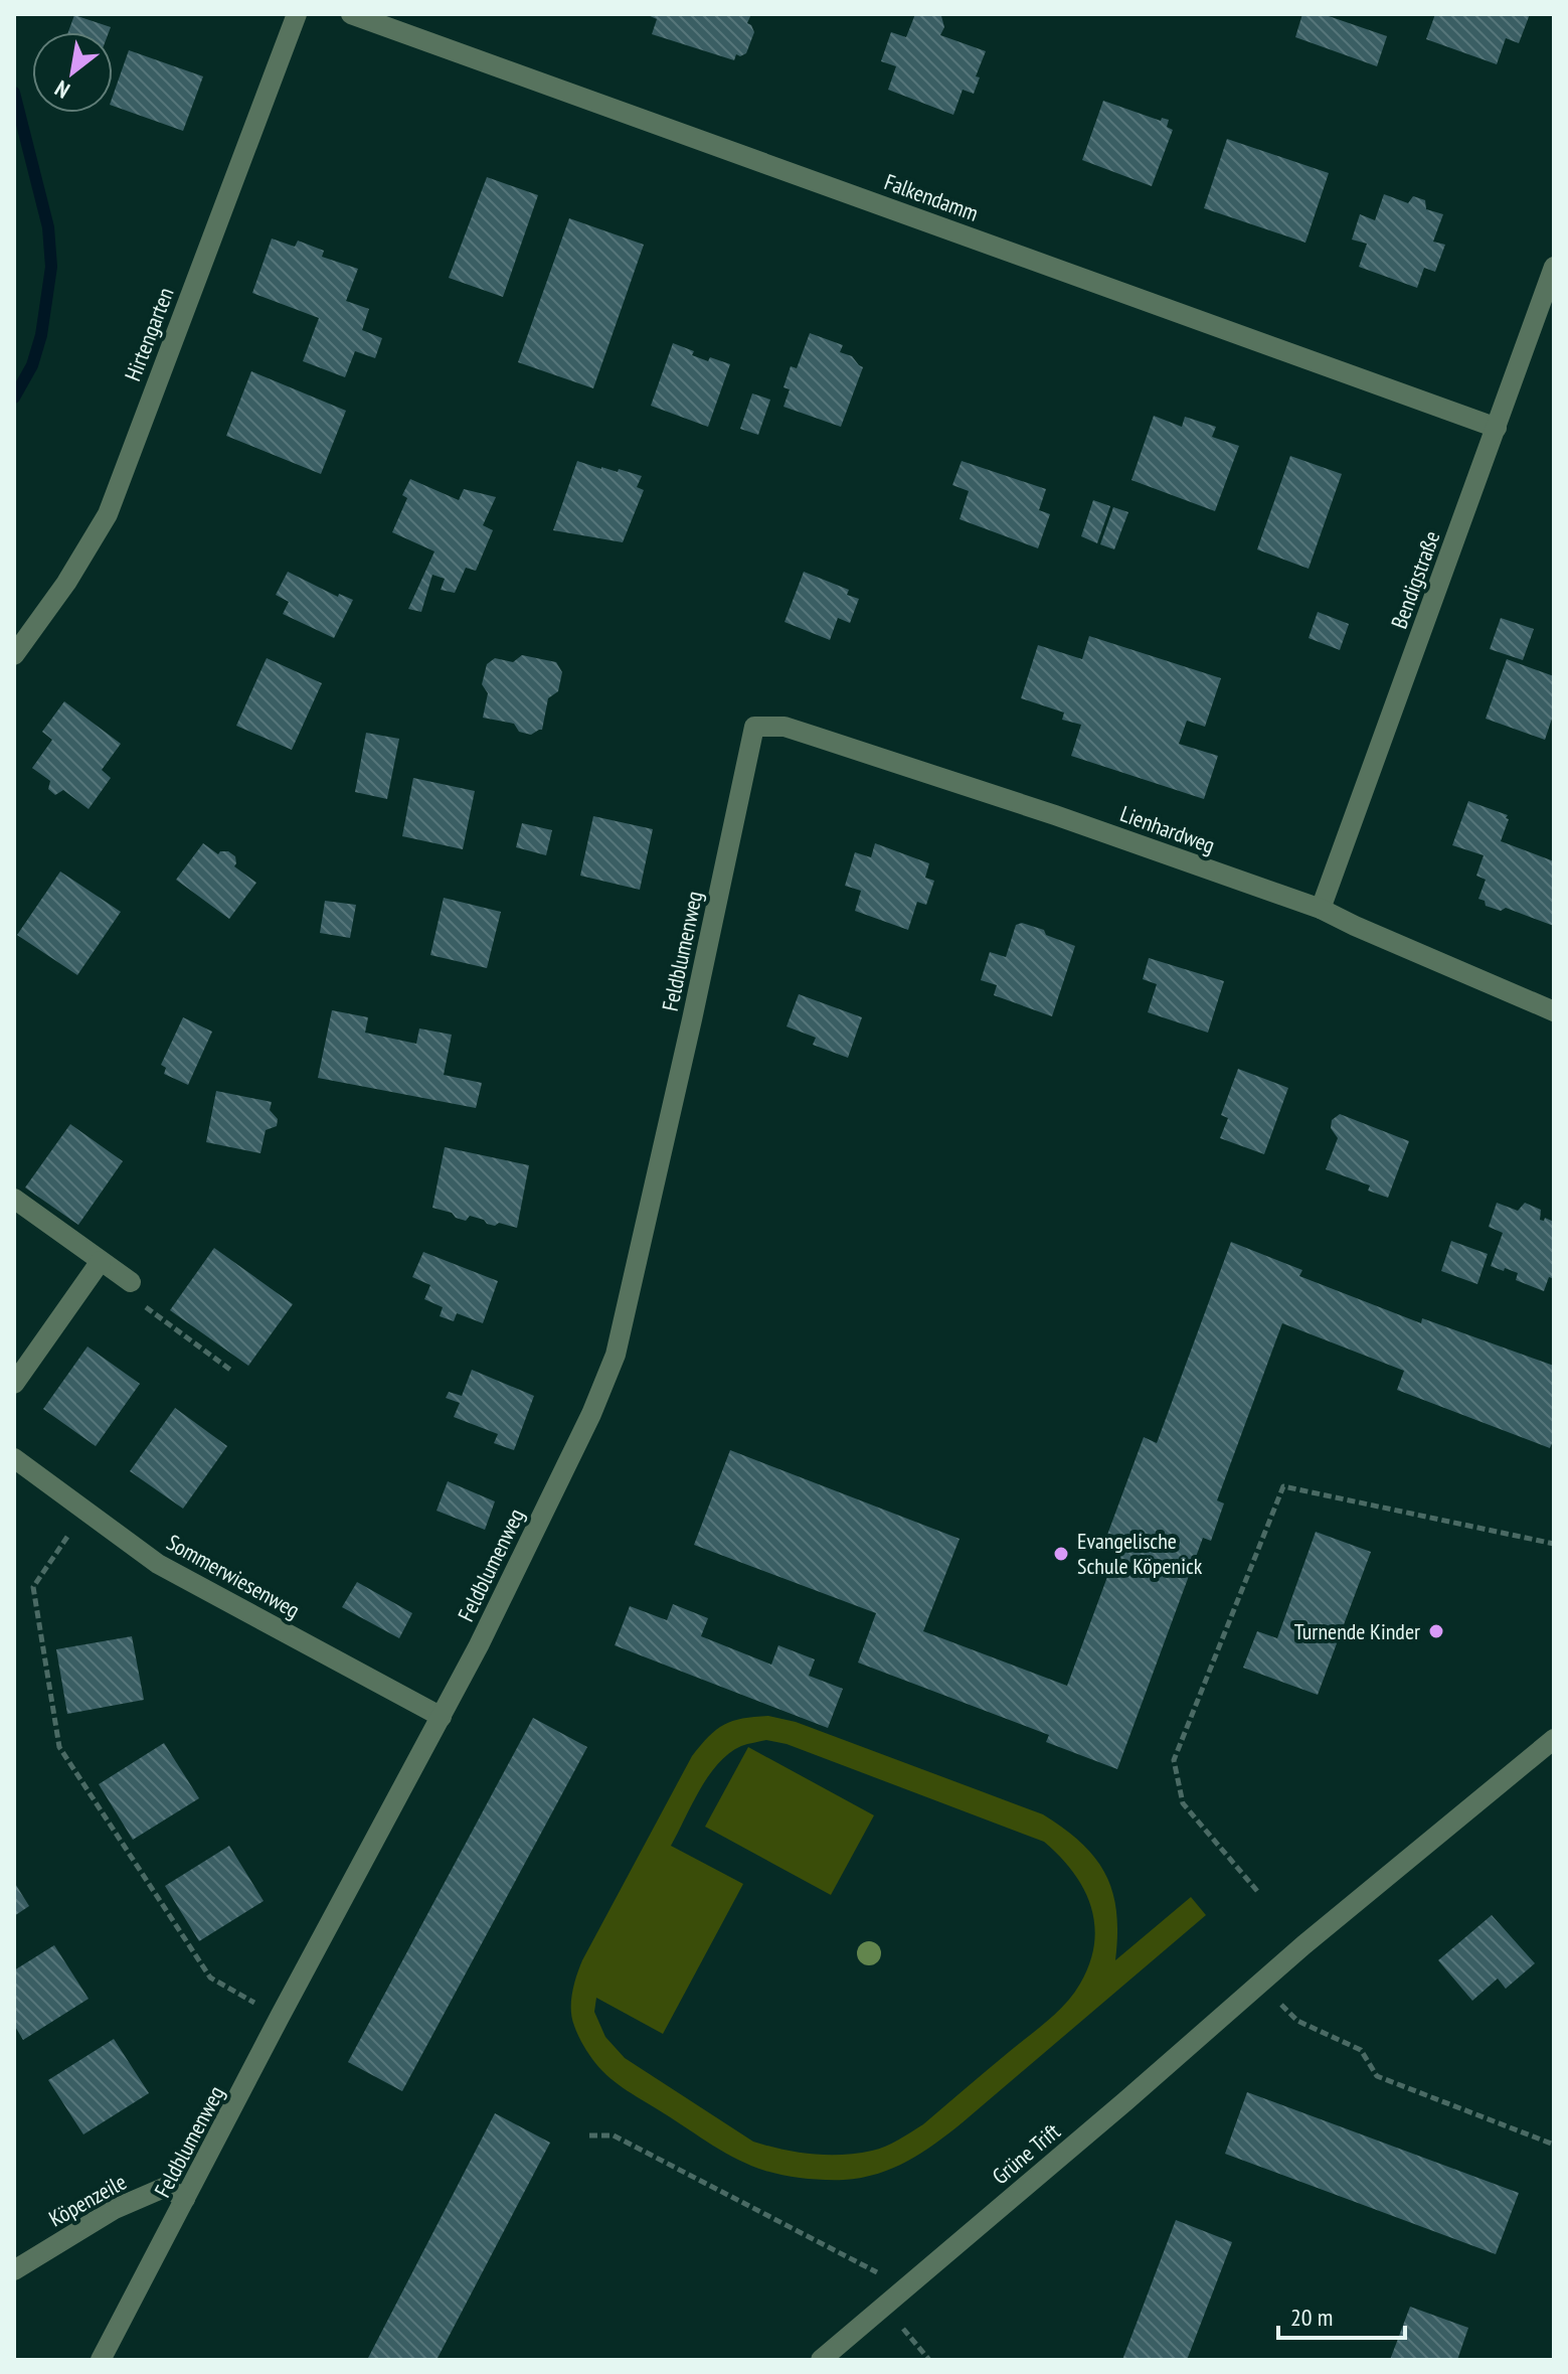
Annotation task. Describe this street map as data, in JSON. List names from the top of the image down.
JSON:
{
  "streets": {
    "street": [
      "Falkendamm",
      "Hirtengarten",
      "Bendigstraße",
      "Lienhardweg",
      "Feldblumenweg",
      "Sommerwiesenweg",
      "Grüne Trift",
      "Köpenzeile"
    ]
  },
  "crossings": [
    ["Falkendamm", "Bendigstraße"],
    ["Bendigstraße", "Lienhardweg"],
    ["Lienhardweg", "Feldblumenweg"],
    ["Feldblumenweg", "Sommerwiesenweg"],
    ["Feldblumenweg", "Köpenzeile"]
  ],
  "places": ["Evangelische Schule Köpenick", "Turnende Kinder"],
  "scale_bar": "20 m",
  "north": "bottom left"
}
